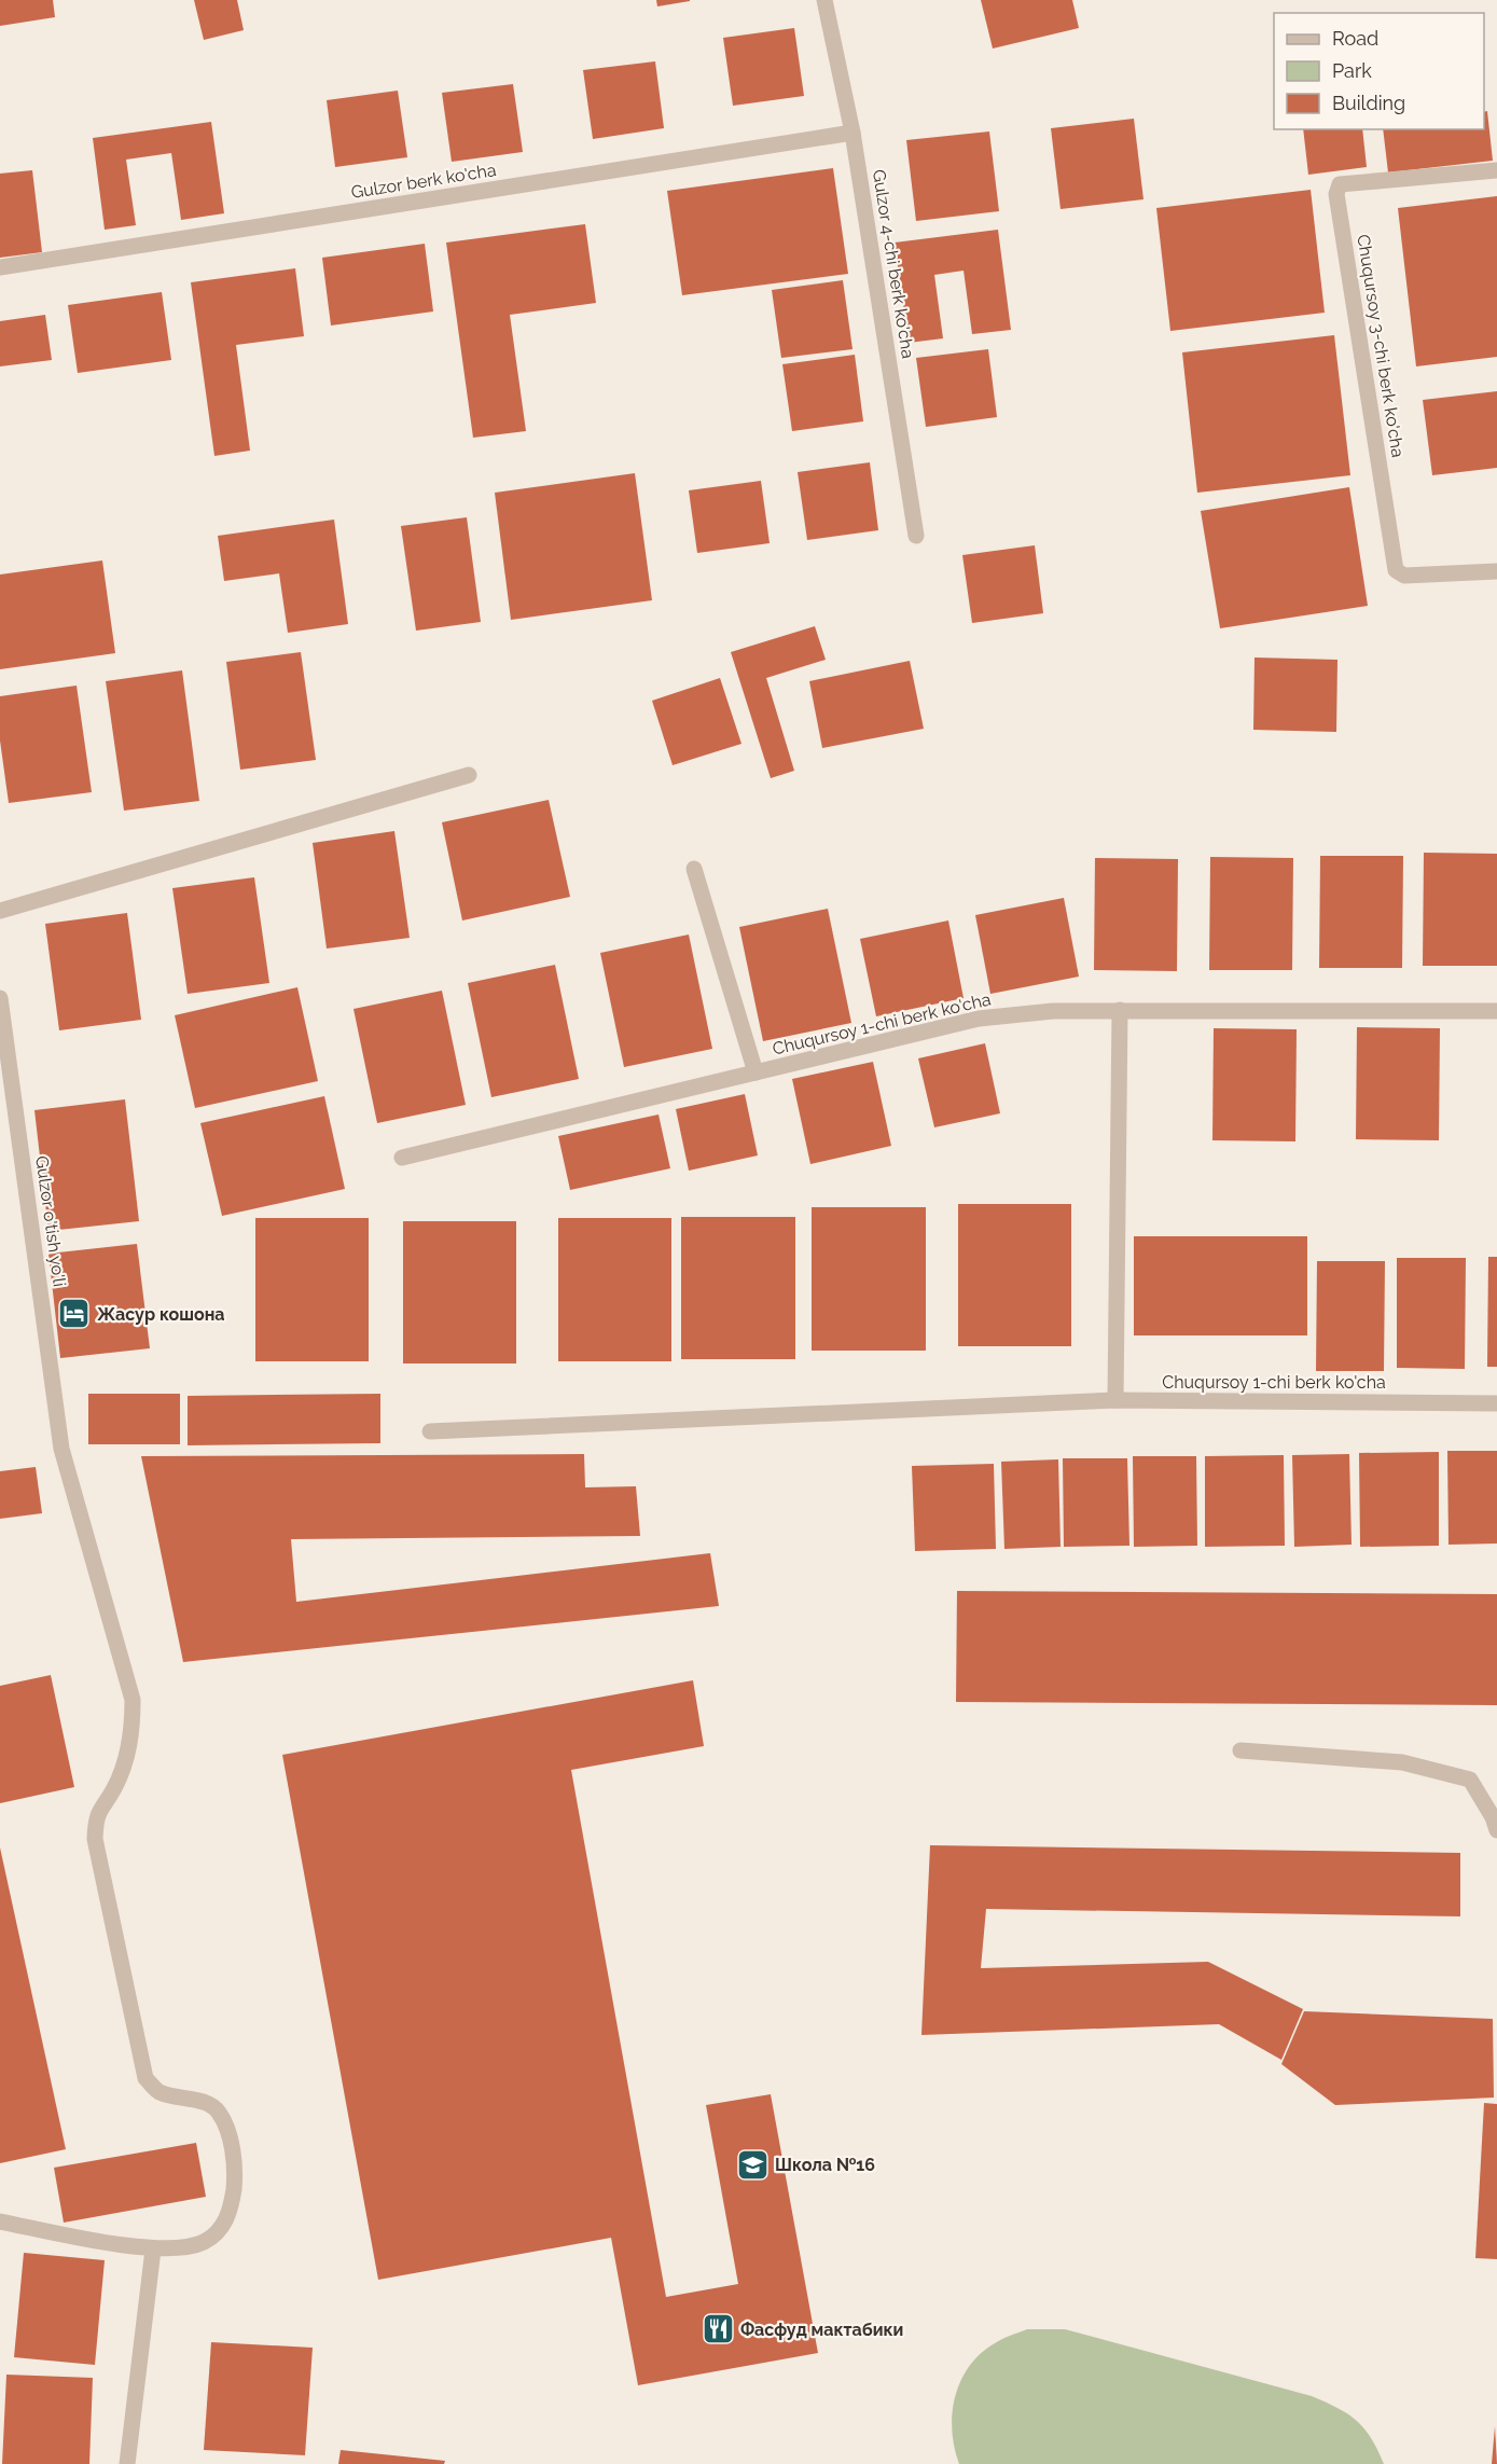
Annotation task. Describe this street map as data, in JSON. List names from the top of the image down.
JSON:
{
  "streets": {
    "street": [
      "Gulzor berk ko'cha",
      "Gulzor 4-chi berk ko'cha",
      "Chuqursoy 3-chi berk ko'cha",
      "Chuqursoy 1-chi berk ko'cha",
      "Gulzor o'tish yo'li"
    ]
  },
  "crossings": [
    ["Gulzor berk ko'cha", "Gulzor 4-chi berk ko'cha"]
  ],
  "places": {
    "hotel": ["Жасур кошона"],
    "school or university": ["Школа №16"],
    "restaurant": ["Фасфуд мактабики"]
  },
  "legend": ["Road", "Park", "Building"]
}
